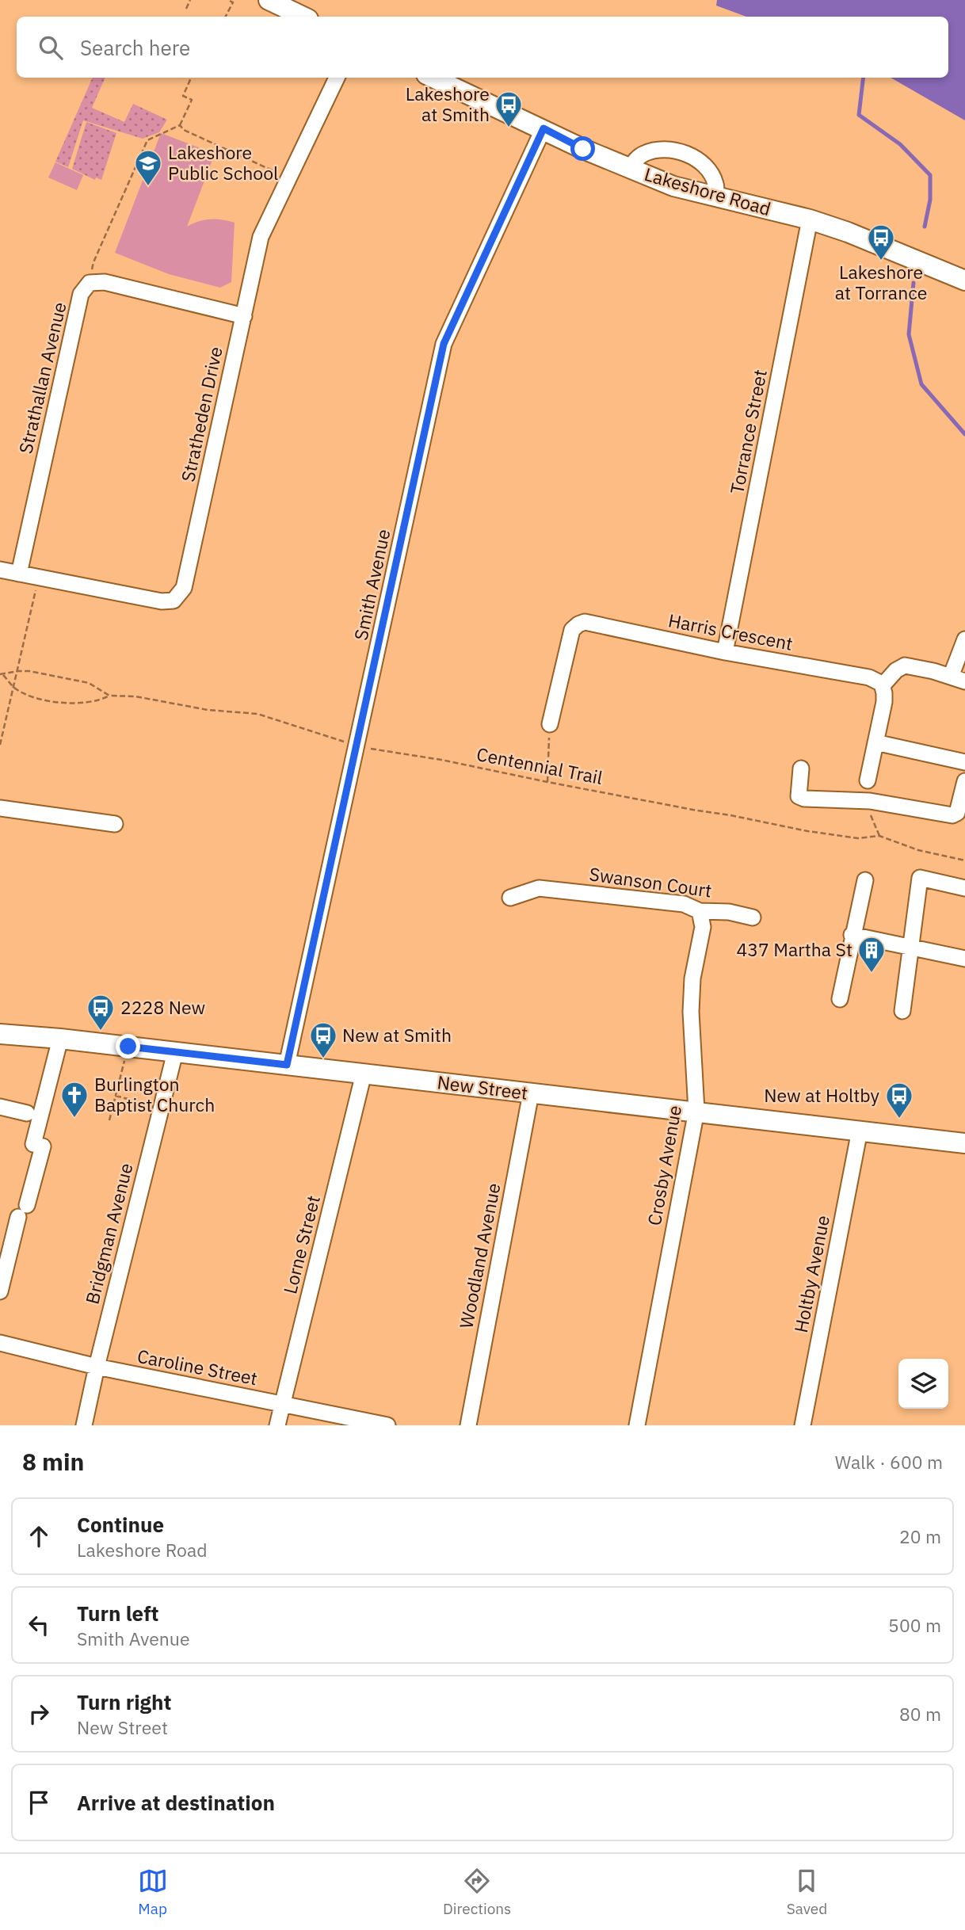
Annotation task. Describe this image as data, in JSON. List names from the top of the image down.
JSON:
{
  "streets": {
    "main road": ["Lakeshore Road", "New Street"],
    "street": [
      "Strathallan Avenue",
      "Stratheden Drive",
      "Torrance Street",
      "Smith Avenue",
      "Harris Crescent",
      "Swanson Court",
      "Crosby Avenue",
      "Bridgman Avenue",
      "Lorne Street",
      "Woodland Avenue",
      "Holtby Avenue",
      "Caroline Street"
    ],
    "path": ["Centennial Trail"]
  },
  "crossings": [
    ["Lakeshore Road", "Torrance Street"],
    ["Lakeshore Road", "Smith Avenue"],
    ["Strathallan Avenue", "Stratheden Drive"],
    ["Torrance Street", "Harris Crescent"],
    ["Smith Avenue", "Centennial Trail"],
    ["Smith Avenue", "New Street"],
    ["Swanson Court", "Crosby Avenue"],
    ["New Street", "Crosby Avenue"],
    ["New Street", "Bridgman Avenue"],
    ["New Street", "Lorne Street"],
    ["New Street", "Woodland Avenue"],
    ["New Street", "Holtby Avenue"],
    ["Bridgman Avenue", "Caroline Street"],
    ["Lorne Street", "Caroline Street"]
  ],
  "places": {
    "bus stop": [
      "Lakeshore at Smith",
      "Lakeshore at Torrance",
      "2228 New",
      "New at Smith",
      "New at Holtby"
    ],
    "school or university": ["Lakeshore Public School"],
    "building": ["437 Martha St"],
    "church": ["Burlington Baptist Church"]
  },
  "page": {
    "search": "Search here",
    "heading": ["8 min", "Walk · 600 m"],
    "list": [
      ["Continue", "Lakeshore Road", "20 m"],
      ["Turn left", "Smith Avenue", "500 m"],
      ["Turn right", "New Street", "80 m"],
      "Arrive at destination"
    ],
    "nav": ["Map", "Directions", "Saved"]
  }
}
